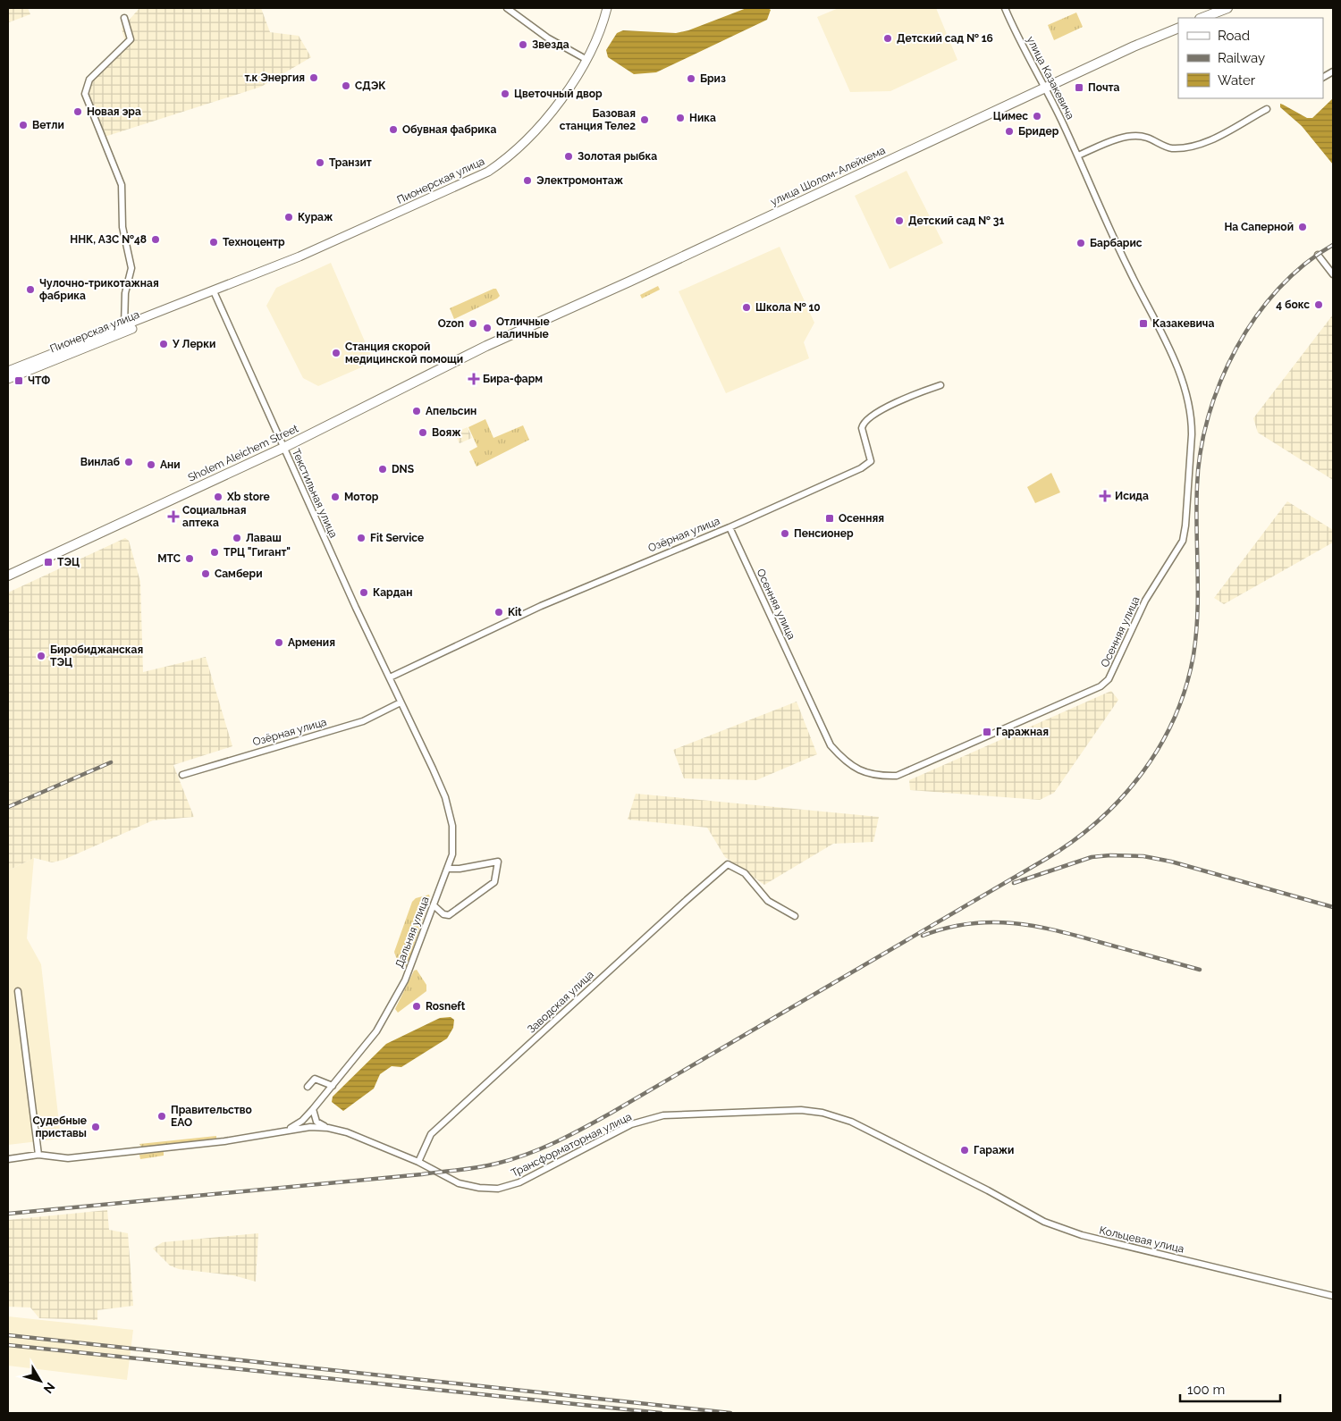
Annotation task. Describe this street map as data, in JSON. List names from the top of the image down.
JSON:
{
  "streets": {
    "main road": ["Пионерская улица", "Sholem Aleichem Street"],
    "street": [
      "улица Казакевича",
      "Текстильная улица",
      "Озёрная улица",
      "Осенняя улица",
      "Дальняя улица",
      "Заводская улица",
      "Трансформаторная улица",
      "Кольцевая улица"
    ]
  },
  "crossings": [
    ["улица Казакевича", "Sholem Aleichem Street"],
    ["улица Казакевича", "Осенняя улица"],
    ["Пионерская улица", "Текстильная улица"],
    ["Sholem Aleichem Street", "Текстильная улица"],
    ["Текстильная улица", "Озёрная улица"],
    ["Текстильная улица", "Дальняя улица"],
    ["Озёрная улица", "Осенняя улица"],
    ["Озёрная улица", "Дальняя улица"],
    ["Дальняя улица", "Трансформаторная улица"],
    ["Заводская улица", "Трансформаторная улица"],
    ["Трансформаторная улица", "Кольцевая улица"]
  ],
  "places": {
    "other": [
      "Детский сад № 16",
      "Звезда",
      "т.к Энергия",
      "Бриз",
      "СДЭК",
      "Цветочный двор",
      "Новая эра",
      "Цимес",
      "Ника",
      "Базовая станция Теле2",
      "Ветли",
      "Обувная фабрика",
      "Бридер",
      "Золотая рыбка",
      "Транзит",
      "Электромонтаж",
      "Кураж",
      "Детский сад № 31",
      "На Саперной",
      "ННК, АЗС №48",
      "Техноцентр",
      "Барбарис",
      "Чулочно-трикотажная фабрика",
      "4 бокс",
      "Школа № 10",
      "Ozon",
      "Отличные наличные",
      "У Лерки",
      "Станция скорой медицинской помощи",
      "Апельсин",
      "Вояж",
      "Винлаб",
      "Ани",
      "DNS",
      "Xb store",
      "Мотор",
      "Пенсионер",
      "Лаваш",
      "Fit Service",
      "ТРЦ \"Гигант\"",
      "МТС",
      "Самбери",
      "Кардан",
      "Kit",
      "Армения",
      "Биробиджанская ТЭЦ",
      "Rosneft",
      "Правительство ЕАО",
      "Судебные приставы",
      "Гаражи"
    ],
    "transit": [
      "Почта",
      "Казакевича",
      "ЧТФ",
      "Осенняя",
      "ТЭЦ",
      "Гаражная"
    ],
    "health": ["Бира-фарм", "Исида", "Социальная аптека"]
  },
  "legend": ["Road", "Railway", "Water"],
  "scale_bar": "100 m",
  "north": "bottom right"
}
